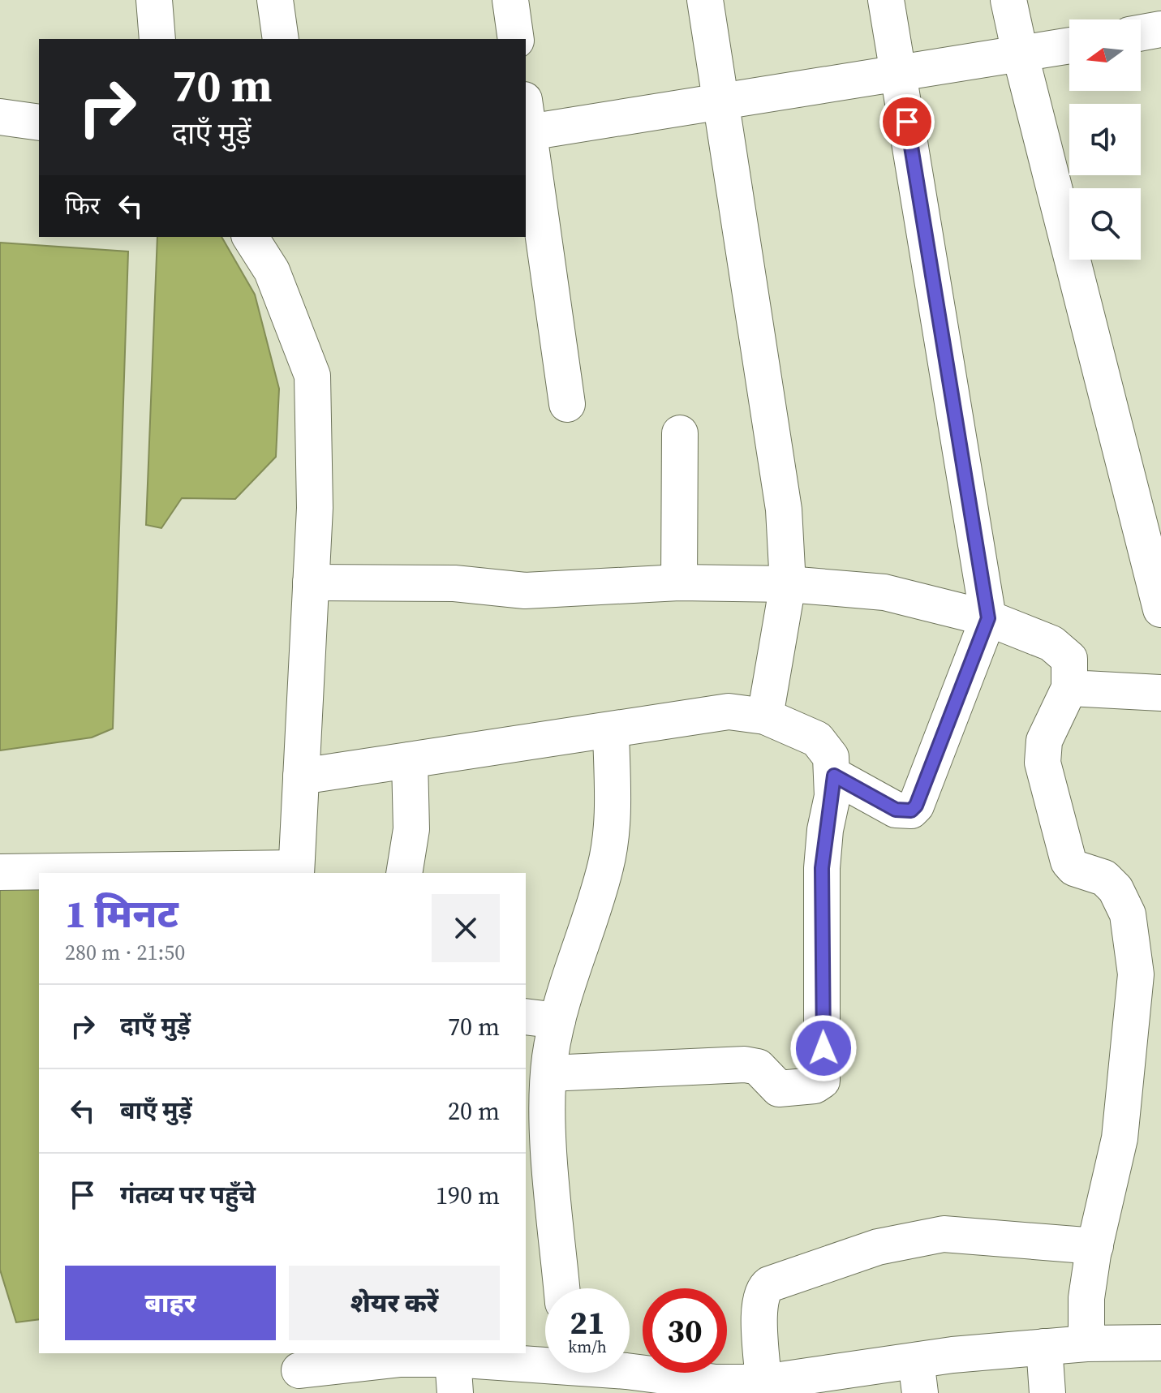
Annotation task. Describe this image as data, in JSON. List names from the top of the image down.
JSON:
{
  "north": "left",
  "page": {
    "turn": ["70 m", "दाएँ मुड़ें"],
    "then": "फिर",
    "heading": ["1 मिनट", "280 m · 21:50"],
    "list": [
      {
        "name": "दाएँ मुड़ें",
        "value": "70 m"
      },
      {
        "name": "बाएँ मुड़ें",
        "value": "20 m"
      },
      {
        "name": "गंतव्य पर पहुँचे",
        "value": "190 m"
      }
    ],
    "buttons": ["बाहर", "शेयर करें"],
    "speed": "21 km/h",
    "limit": "30"
  }
}
